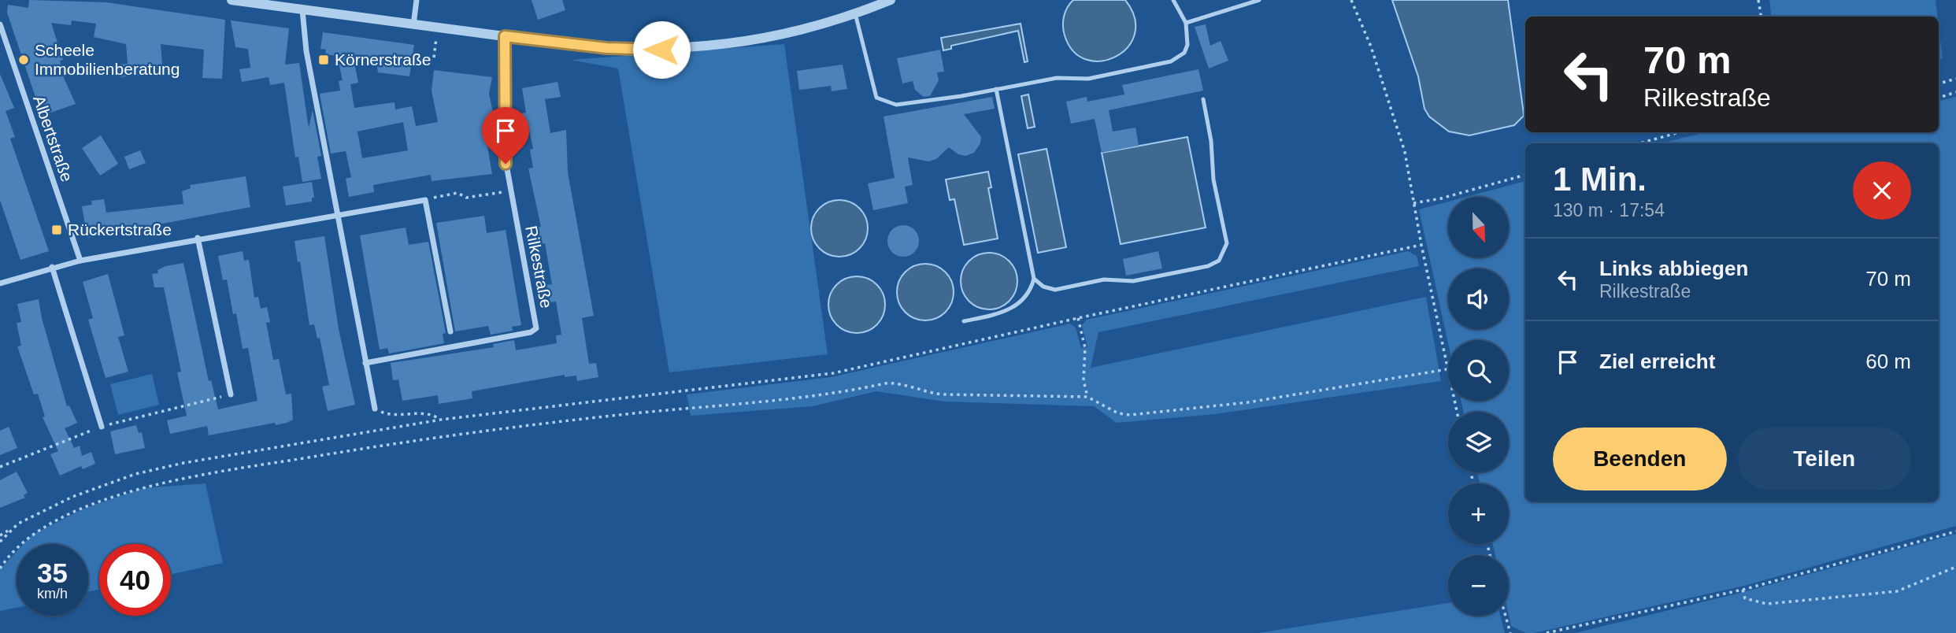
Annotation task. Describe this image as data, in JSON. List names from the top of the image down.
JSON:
{
  "streets": {
    "street": ["Albertstraße", "Rilkestraße"]
  },
  "places": {
    "other": ["Scheele Immobilienberatung"],
    "transit": ["Körnerstraße", "Rückertstraße"]
  },
  "north": "bottom",
  "page": {
    "turn": ["70 m", "Rilkestraße"],
    "heading": ["1 Min.", "130 m · 17:54"],
    "map_buttons": ["+", "−"],
    "list": [
      {
        "name": "Links abbiegen",
        "note": "Rilkestraße",
        "value": "70 m"
      },
      {
        "name": "Ziel erreicht",
        "value": "60 m"
      }
    ],
    "buttons": ["Beenden", "Teilen"],
    "speed": "35 km/h",
    "limit": "40"
  }
}
